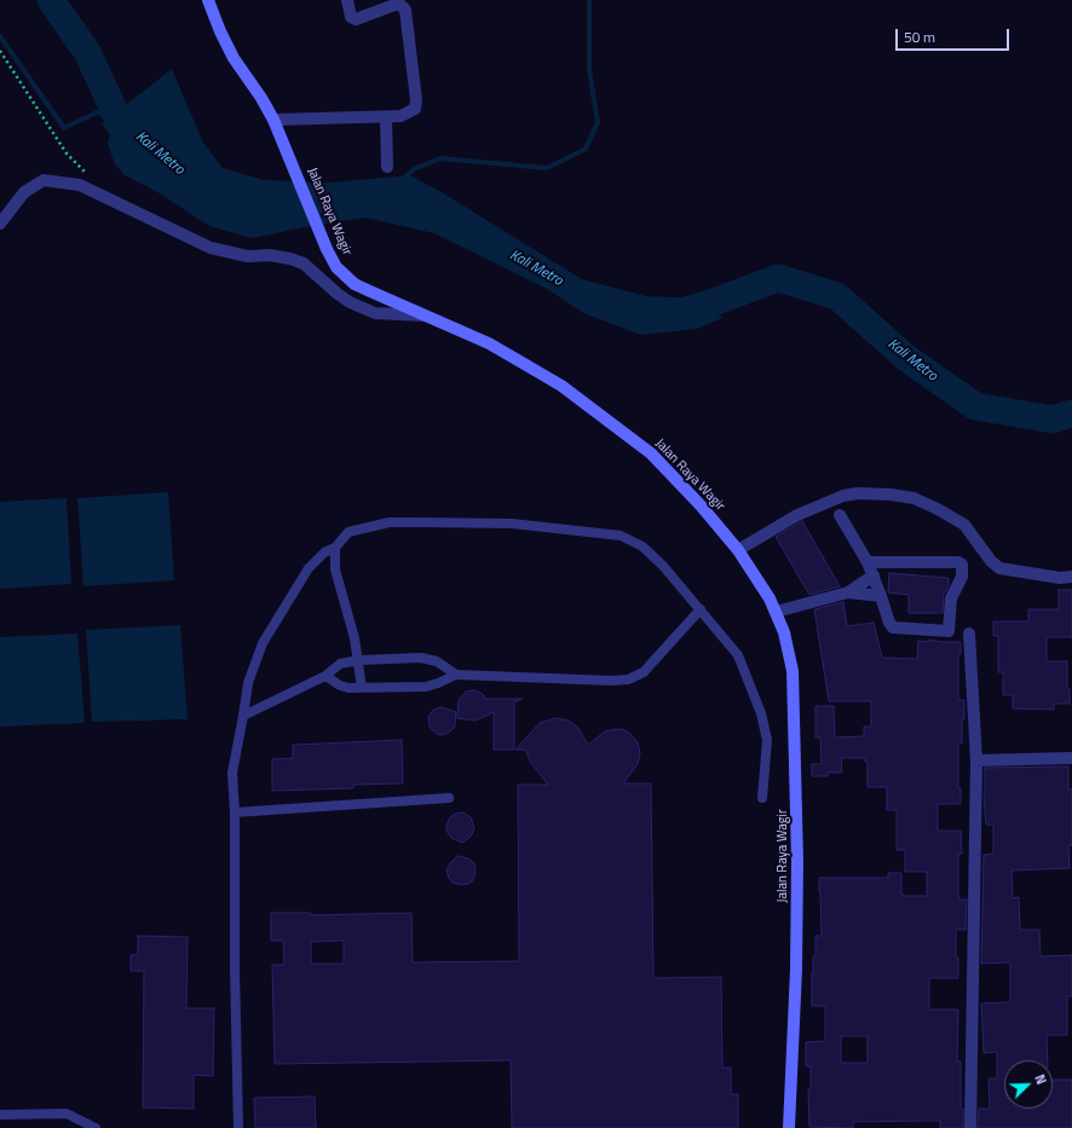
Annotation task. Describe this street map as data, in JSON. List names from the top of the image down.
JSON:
{
  "streets": {
    "main road": ["Jalan Raya Wagir"]
  },
  "water": ["Kali Metro"],
  "scale_bar": "50 m",
  "north": "top right"
}
